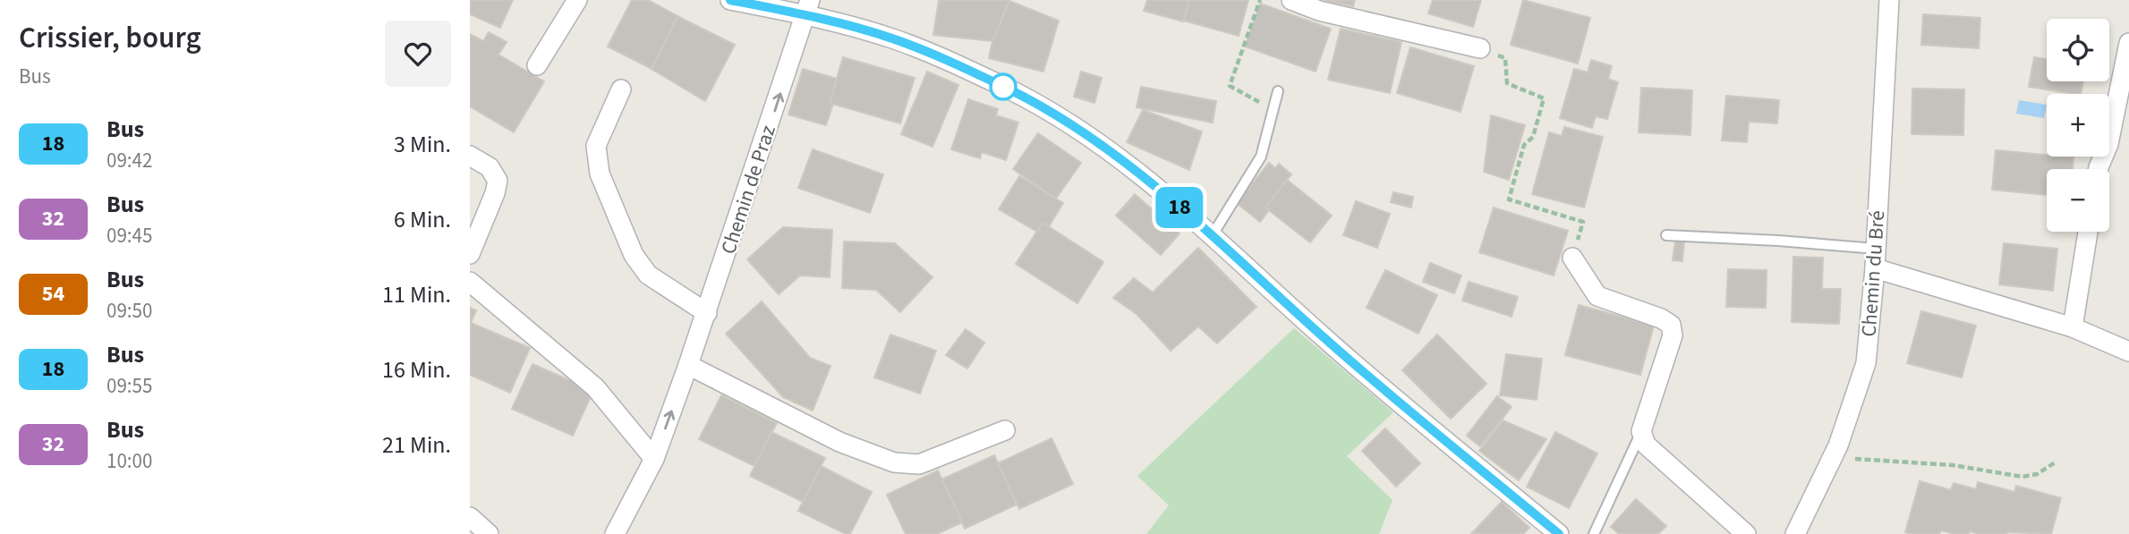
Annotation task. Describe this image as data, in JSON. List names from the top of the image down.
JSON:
{
  "streets": {
    "street": ["Chemin de Praz", "Chemin du Bré"]
  },
  "one_way": ["Chemin de Praz"],
  "lines": ["bus line 18"],
  "page": {
    "heading": ["Crissier, bourg", "Bus"],
    "on_map": "18",
    "map_buttons": ["+", "−"],
    "list": [
      {
        "mark": "18",
        "name": "Bus",
        "note": "09:42",
        "value": "3 Min."
      },
      {
        "mark": "32",
        "name": "Bus",
        "note": "09:45",
        "value": "6 Min."
      },
      {
        "mark": "54",
        "name": "Bus",
        "note": "09:50",
        "value": "11 Min."
      },
      {
        "mark": "18",
        "name": "Bus",
        "note": "09:55",
        "value": "16 Min."
      },
      {
        "mark": "32",
        "name": "Bus",
        "note": "10:00",
        "value": "21 Min."
      }
    ]
  }
}
